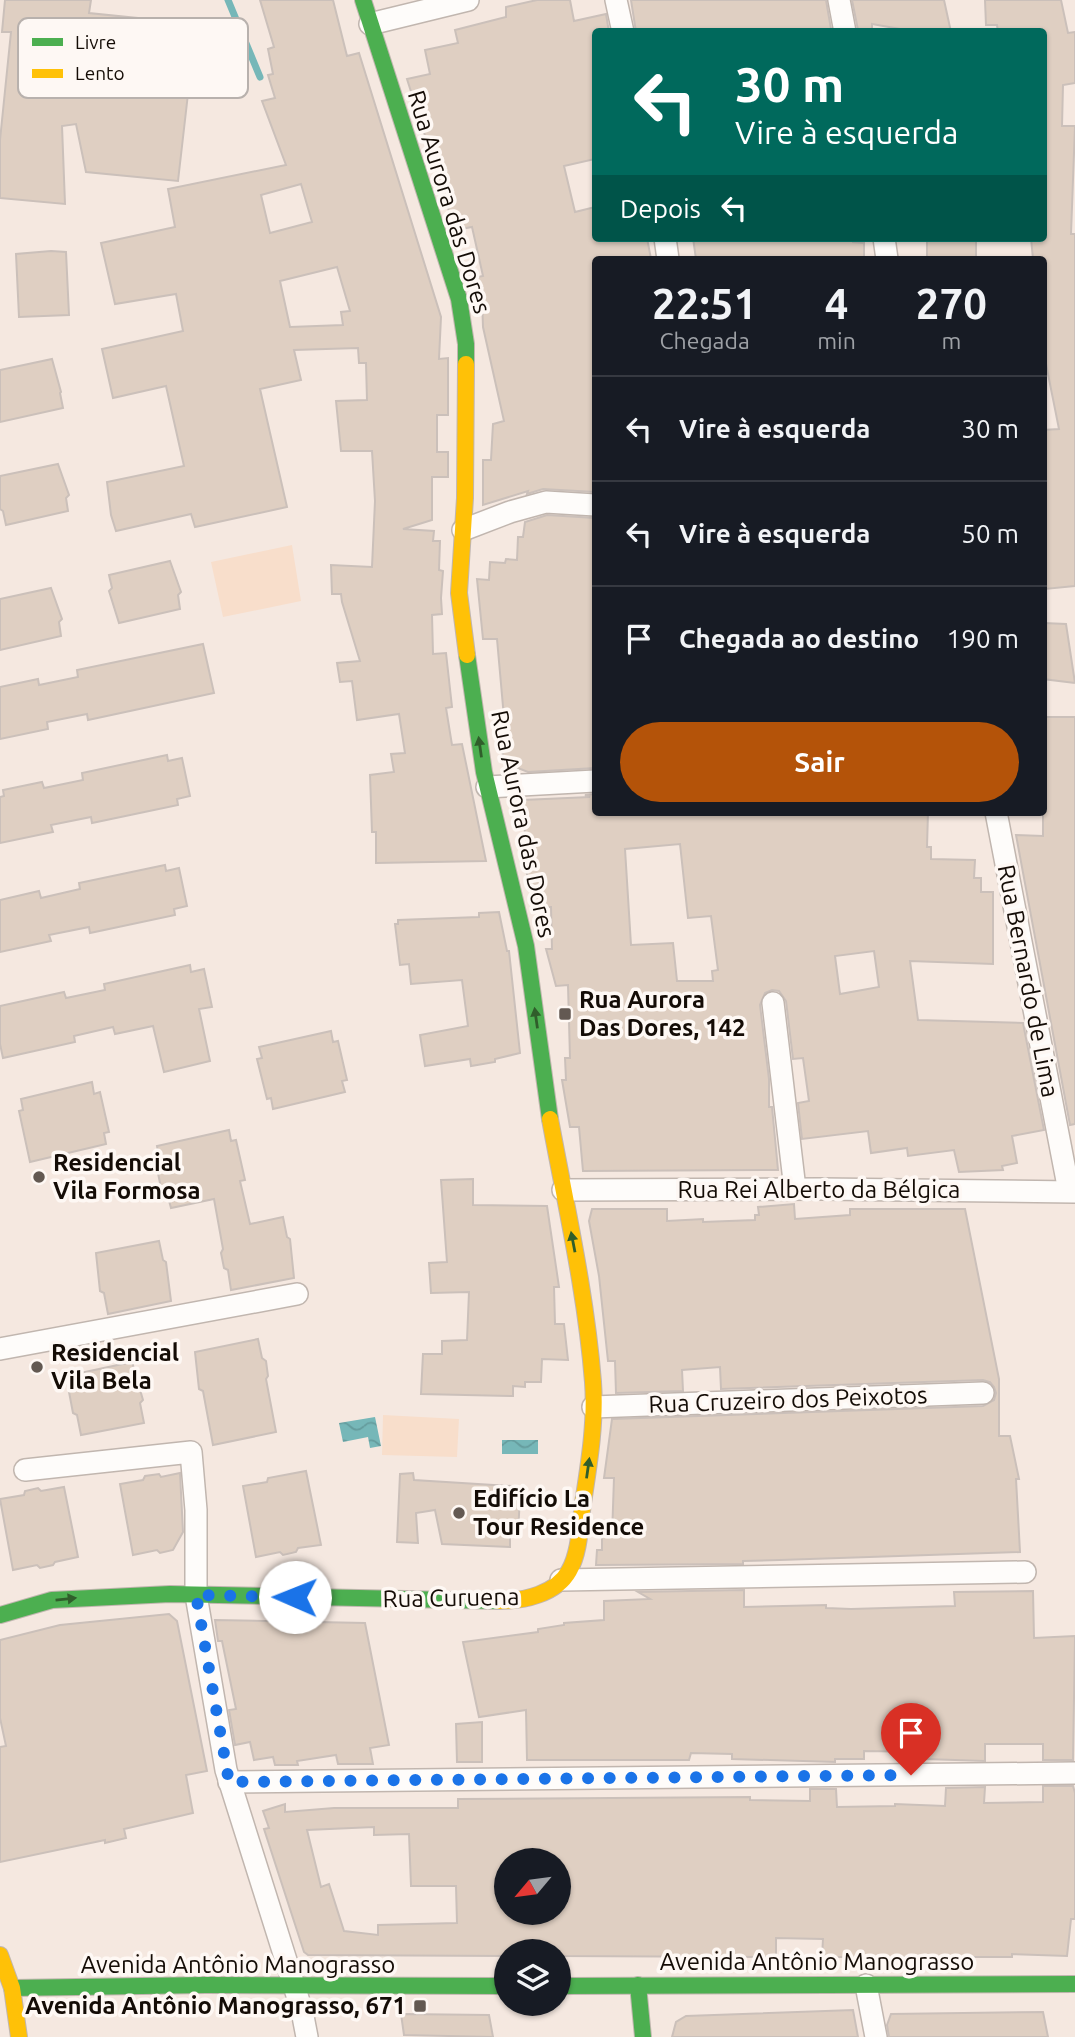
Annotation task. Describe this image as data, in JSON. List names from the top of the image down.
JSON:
{
  "streets": {
    "main road": ["Rua Aurora das Dores", "Rua Curuena", "Avenida Antônio Manograsso"],
    "street": ["Rua Bernardo de Lima", "Rua Rei Alberto da Bélgica", "Rua Cruzeiro dos Peixotos"]
  },
  "crossings": [
    ["Rua Aurora das Dores", "Rua Rei Alberto da Bélgica"],
    ["Rua Aurora das Dores", "Rua Cruzeiro dos Peixotos"],
    ["Rua Aurora das Dores", "Rua Curuena"],
    ["Rua Bernardo de Lima", "Rua Rei Alberto da Bélgica"]
  ],
  "one_way": ["Rua Aurora das Dores"],
  "places": {
    "transit": ["Rua Aurora Das Dores, 142", "Avenida Antônio Manograsso, 671"],
    "other": ["Residencial Vila Formosa", "Residencial Vila Bela", "Edifício La Tour Residence"]
  },
  "legend": ["Livre", "Lento"],
  "north": "bottom left",
  "page": {
    "turn": ["30 m", "Vire à esquerda"],
    "then": "Depois",
    "eta": [
      "22:51",
      "Chegada",
      "4",
      "min",
      "270",
      "m"
    ],
    "list": [
      {
        "name": "Vire à esquerda",
        "value": "30 m"
      },
      {
        "name": "Vire à esquerda",
        "value": "50 m"
      },
      {
        "name": "Chegada ao destino",
        "value": "190 m"
      }
    ],
    "buttons": "Sair"
  }
}
